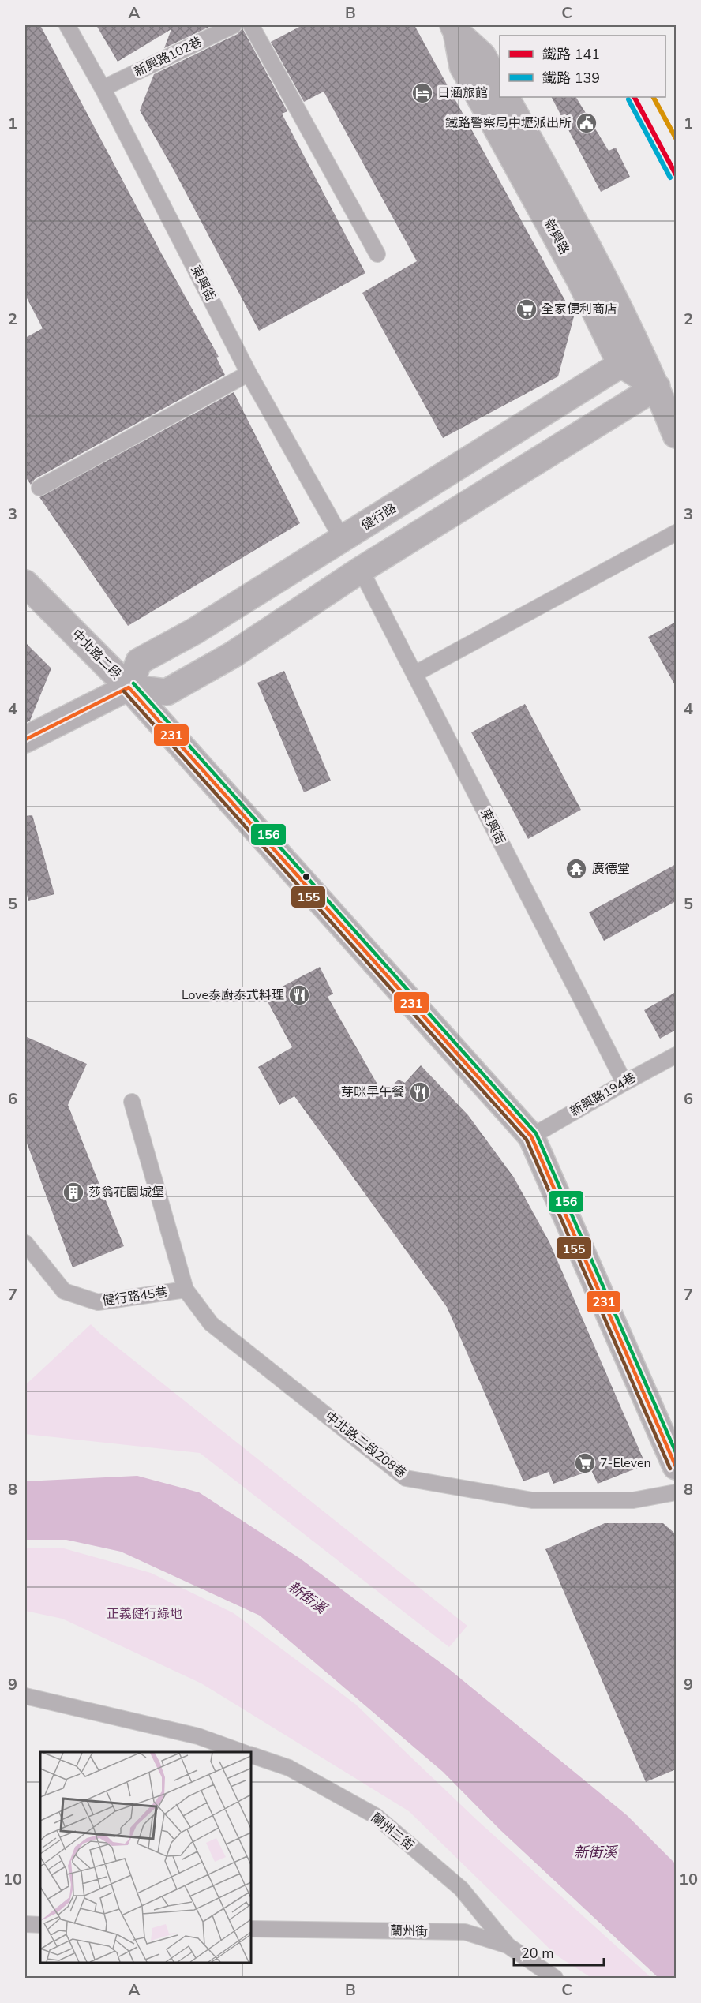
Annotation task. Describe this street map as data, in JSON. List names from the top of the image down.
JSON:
{
  "streets": {
    "street": ["新興路", "健行路", "中北路二段"],
    "lane": [
      "新興路102巷",
      "東興街",
      "新興路194巷",
      "健行路45巷",
      "中北路二段208巷",
      "蘭州二街",
      "蘭州街"
    ]
  },
  "crossings": [
    ["新興路102巷", "東興街"],
    ["新興路", "健行路"],
    ["東興街", "健行路"],
    ["東興街", "新興路194巷"],
    ["健行路", "中北路二段"],
    ["中北路二段", "新興路194巷"],
    ["健行路45巷", "中北路二段208巷"],
    ["蘭州二街", "蘭州街"]
  ],
  "water": ["新街溪"],
  "parks": ["正義健行綠地"],
  "places": {
    "hotel": ["日涵旅館"],
    "public building": ["鐵路警察局中壢派出所"],
    "supermarket": ["全家便利商店", "7-Eleven"],
    "temple": ["廣德堂"],
    "restaurant": ["Love泰廚泰式料理", "芽咪早午餐"],
    "building": ["莎翁花園城堡"]
  },
  "lines": [
    "rail line 141",
    "rail line 139",
    "transit line 156",
    "transit line 231",
    "transit line 155"
  ],
  "legend": ["鐵路 141", "鐵路 139"],
  "scale_bar": "20 m",
  "grid": {
    "columns": ["A", "B", "C"],
    "rows": [
      "1",
      "2",
      "3",
      "4",
      "5",
      "6",
      "7",
      "8",
      "9",
      "10"
    ]
  }
}
